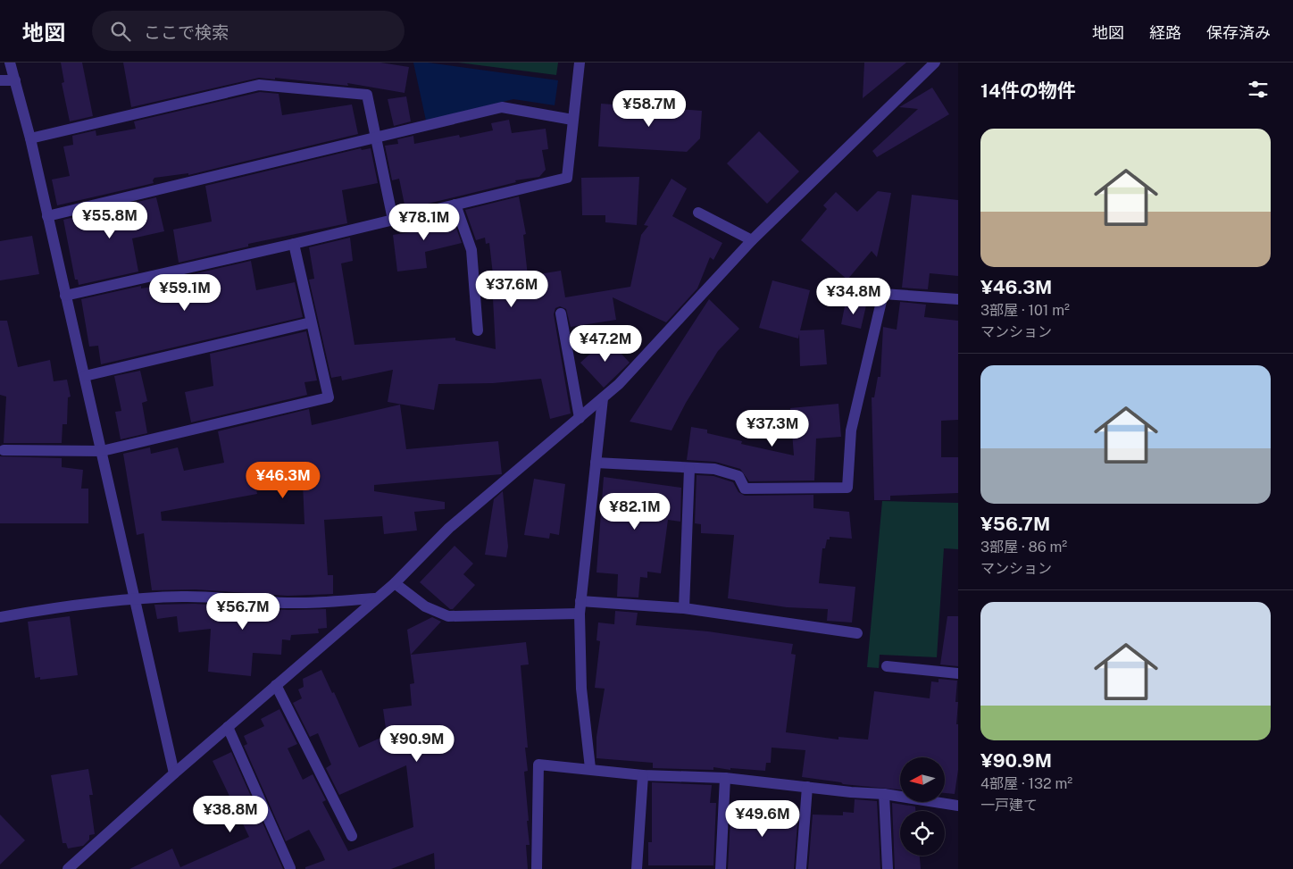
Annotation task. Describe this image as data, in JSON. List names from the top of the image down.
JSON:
{
  "north": "left",
  "page": {
    "header": "地図",
    "search": "ここで検索",
    "nav": ["地図", "経路", "保存済み"],
    "heading": "14件の物件",
    "price": [
      "¥58.7M",
      "¥55.8M",
      "¥78.1M",
      "¥37.6M",
      "¥59.1M",
      "¥34.8M",
      "¥47.2M",
      "¥37.3M",
      "¥46.3M",
      "¥82.1M",
      "¥56.7M",
      "¥90.9M",
      "¥38.8M",
      "¥49.6M"
    ],
    "list": [
      {
        "name": "¥46.3M",
        "note": "3部屋 · 101 m² · マンション"
      },
      {
        "name": "¥56.7M",
        "note": "3部屋 · 86 m² · マンション"
      },
      {
        "name": "¥90.9M",
        "note": "4部屋 · 132 m² · 一戸建て"
      }
    ]
  }
}
